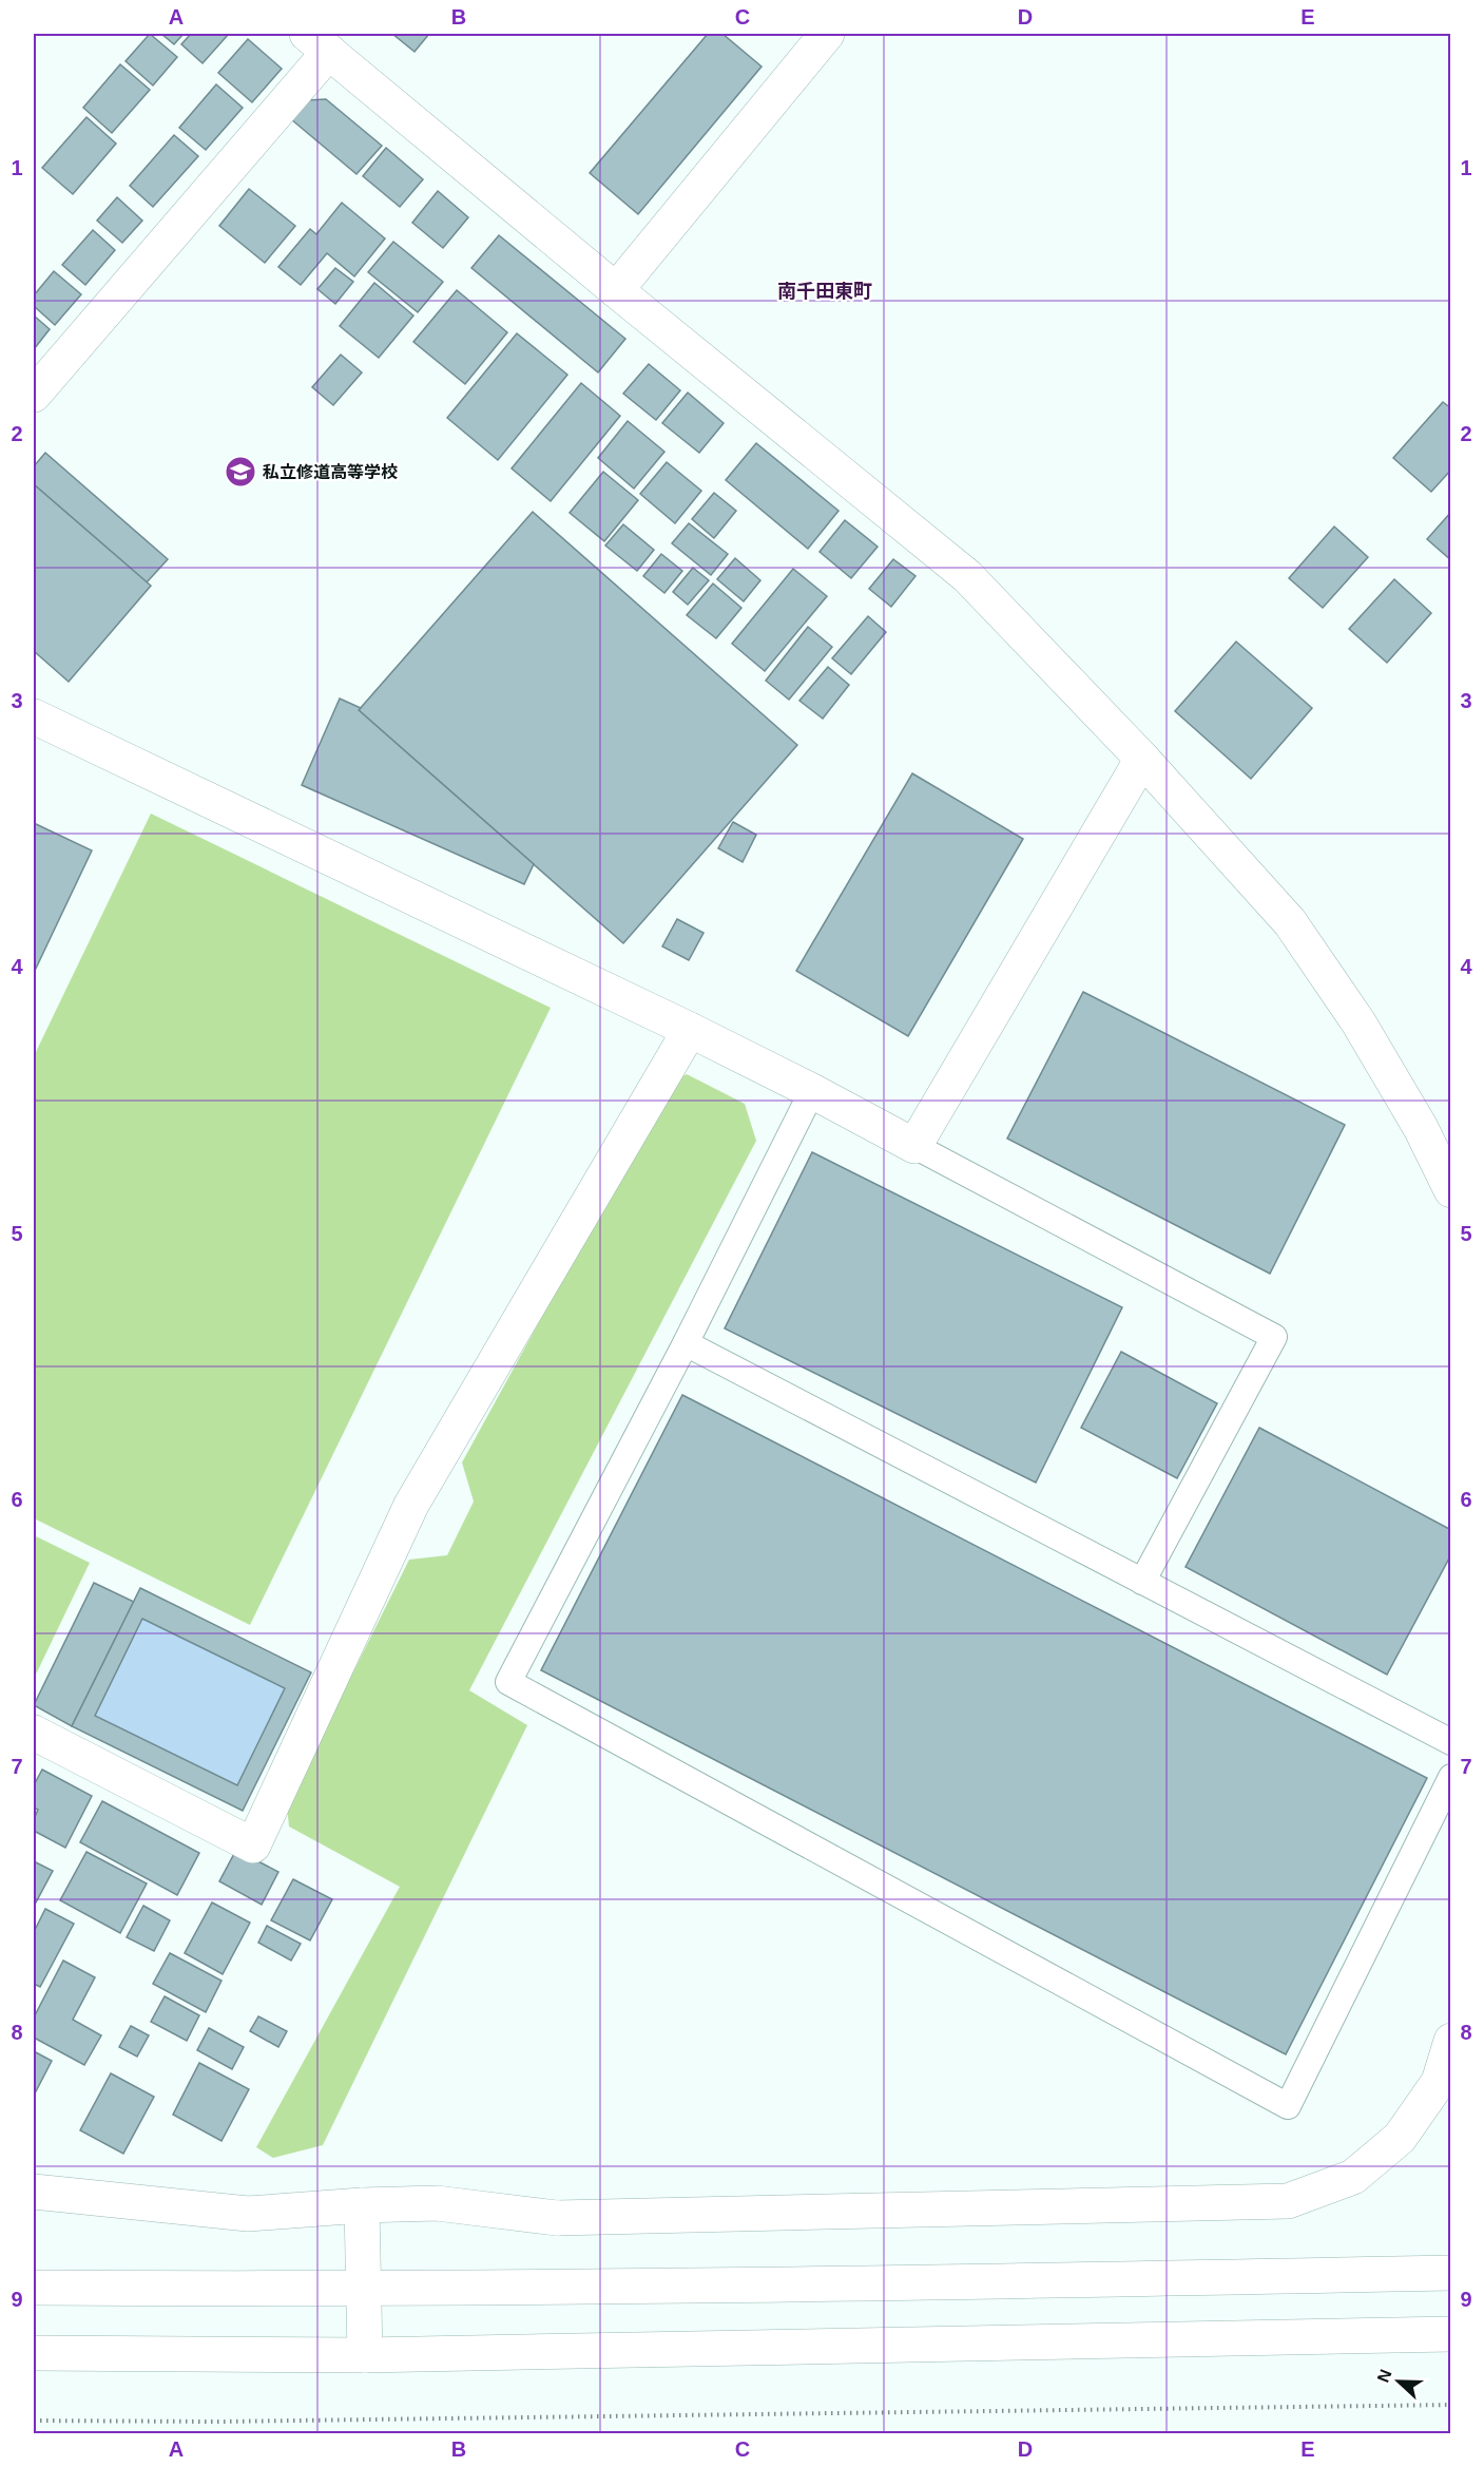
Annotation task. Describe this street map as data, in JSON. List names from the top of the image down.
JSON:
{
  "districts": ["南千田東町"],
  "places": {
    "school or university": ["私立修道高等学校"]
  },
  "north": "left",
  "grid": {
    "columns": [
      "A",
      "B",
      "C",
      "D",
      "E"
    ],
    "rows": [
      "1",
      "2",
      "3",
      "4",
      "5",
      "6",
      "7",
      "8",
      "9"
    ]
  }
}
